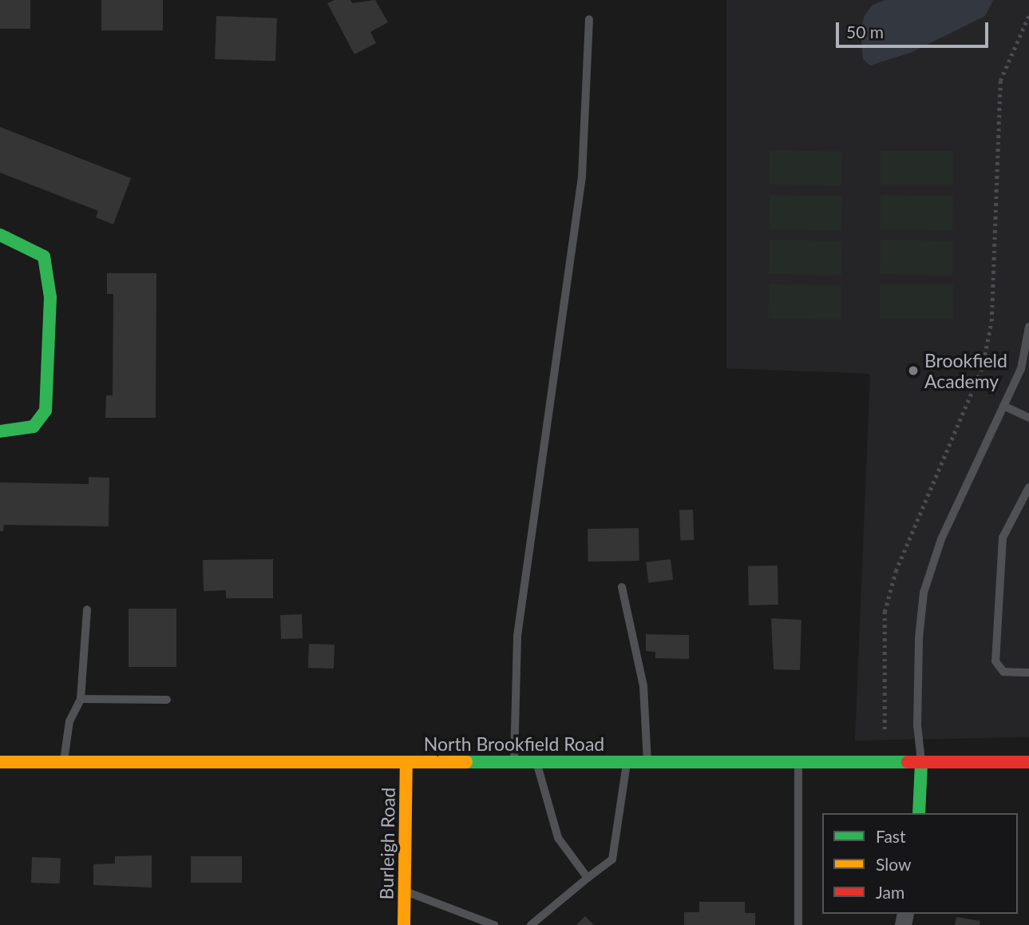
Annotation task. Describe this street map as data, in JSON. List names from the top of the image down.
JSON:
{
  "streets": {
    "street": ["North Brookfield Road", "Burleigh Road"]
  },
  "crossings": [
    ["North Brookfield Road", "Burleigh Road"]
  ],
  "places": ["Brookfield Academy"],
  "legend": ["Fast", "Slow", "Jam"],
  "scale_bar": "50 m"
}
